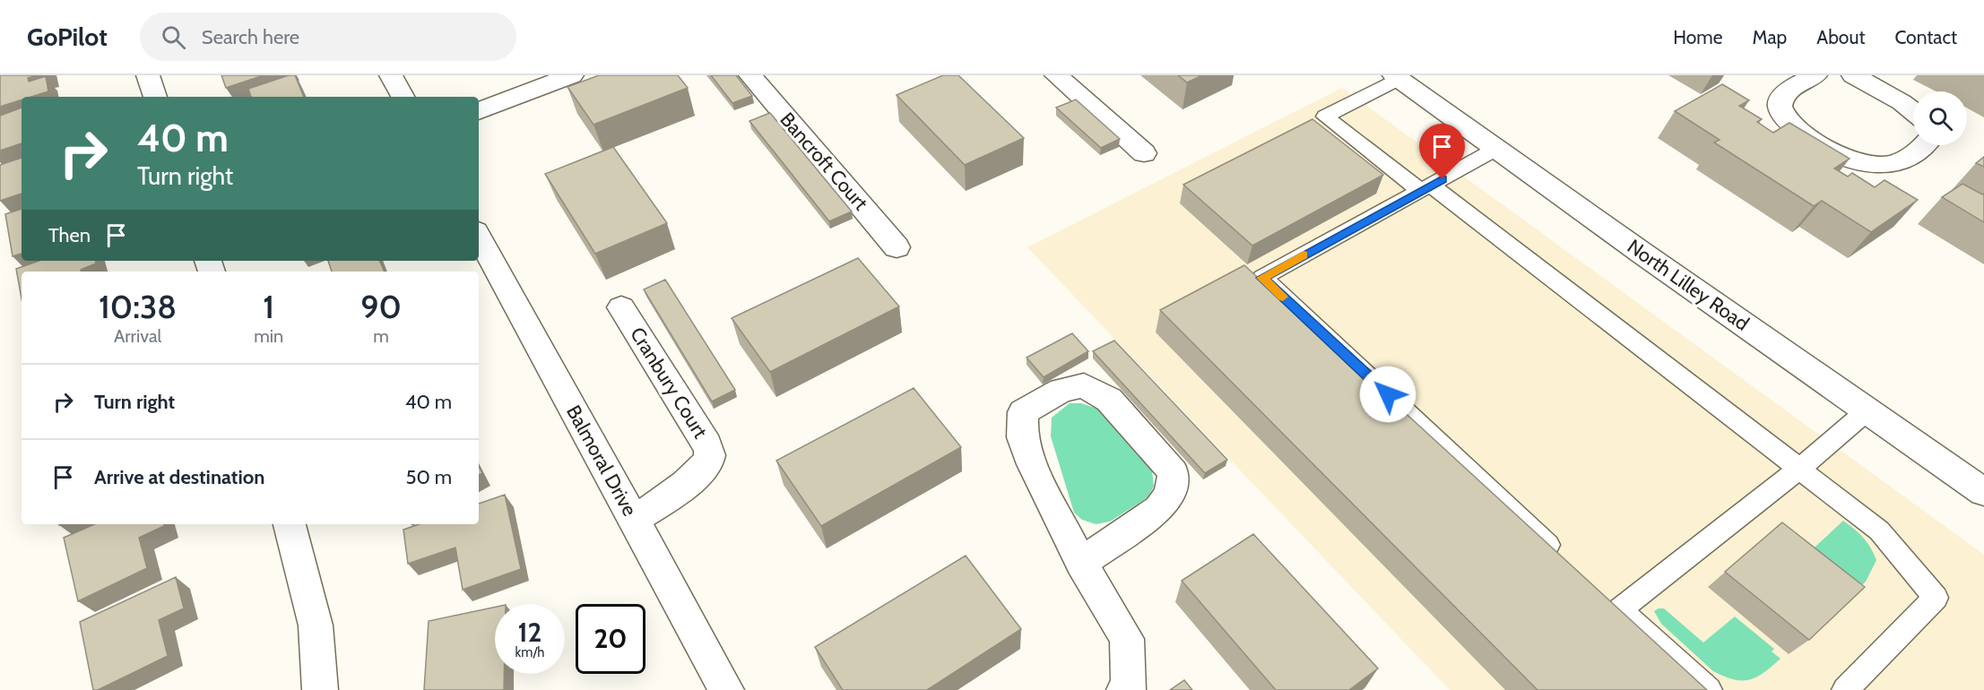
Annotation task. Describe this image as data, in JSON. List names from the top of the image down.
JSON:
{
  "streets": {
    "street": [
      "Bancroft Court",
      "North Lilley Road",
      "Cranbury Court",
      "Balmoral Drive"
    ]
  },
  "crossings": [
    ["Cranbury Court", "Balmoral Drive"]
  ],
  "page": {
    "header": "GoPilot",
    "search": "Search here",
    "nav": [
      "Home",
      "Map",
      "About",
      "Contact"
    ],
    "turn": ["40 m", "Turn right"],
    "then": "Then",
    "eta": [
      "10:38",
      "Arrival",
      "1",
      "min",
      "90",
      "m"
    ],
    "list": [
      {
        "name": "Turn right",
        "value": "40 m"
      },
      {
        "name": "Arrive at destination",
        "value": "50 m"
      }
    ],
    "speed": "12 km/h",
    "limit": "20"
  }
}
